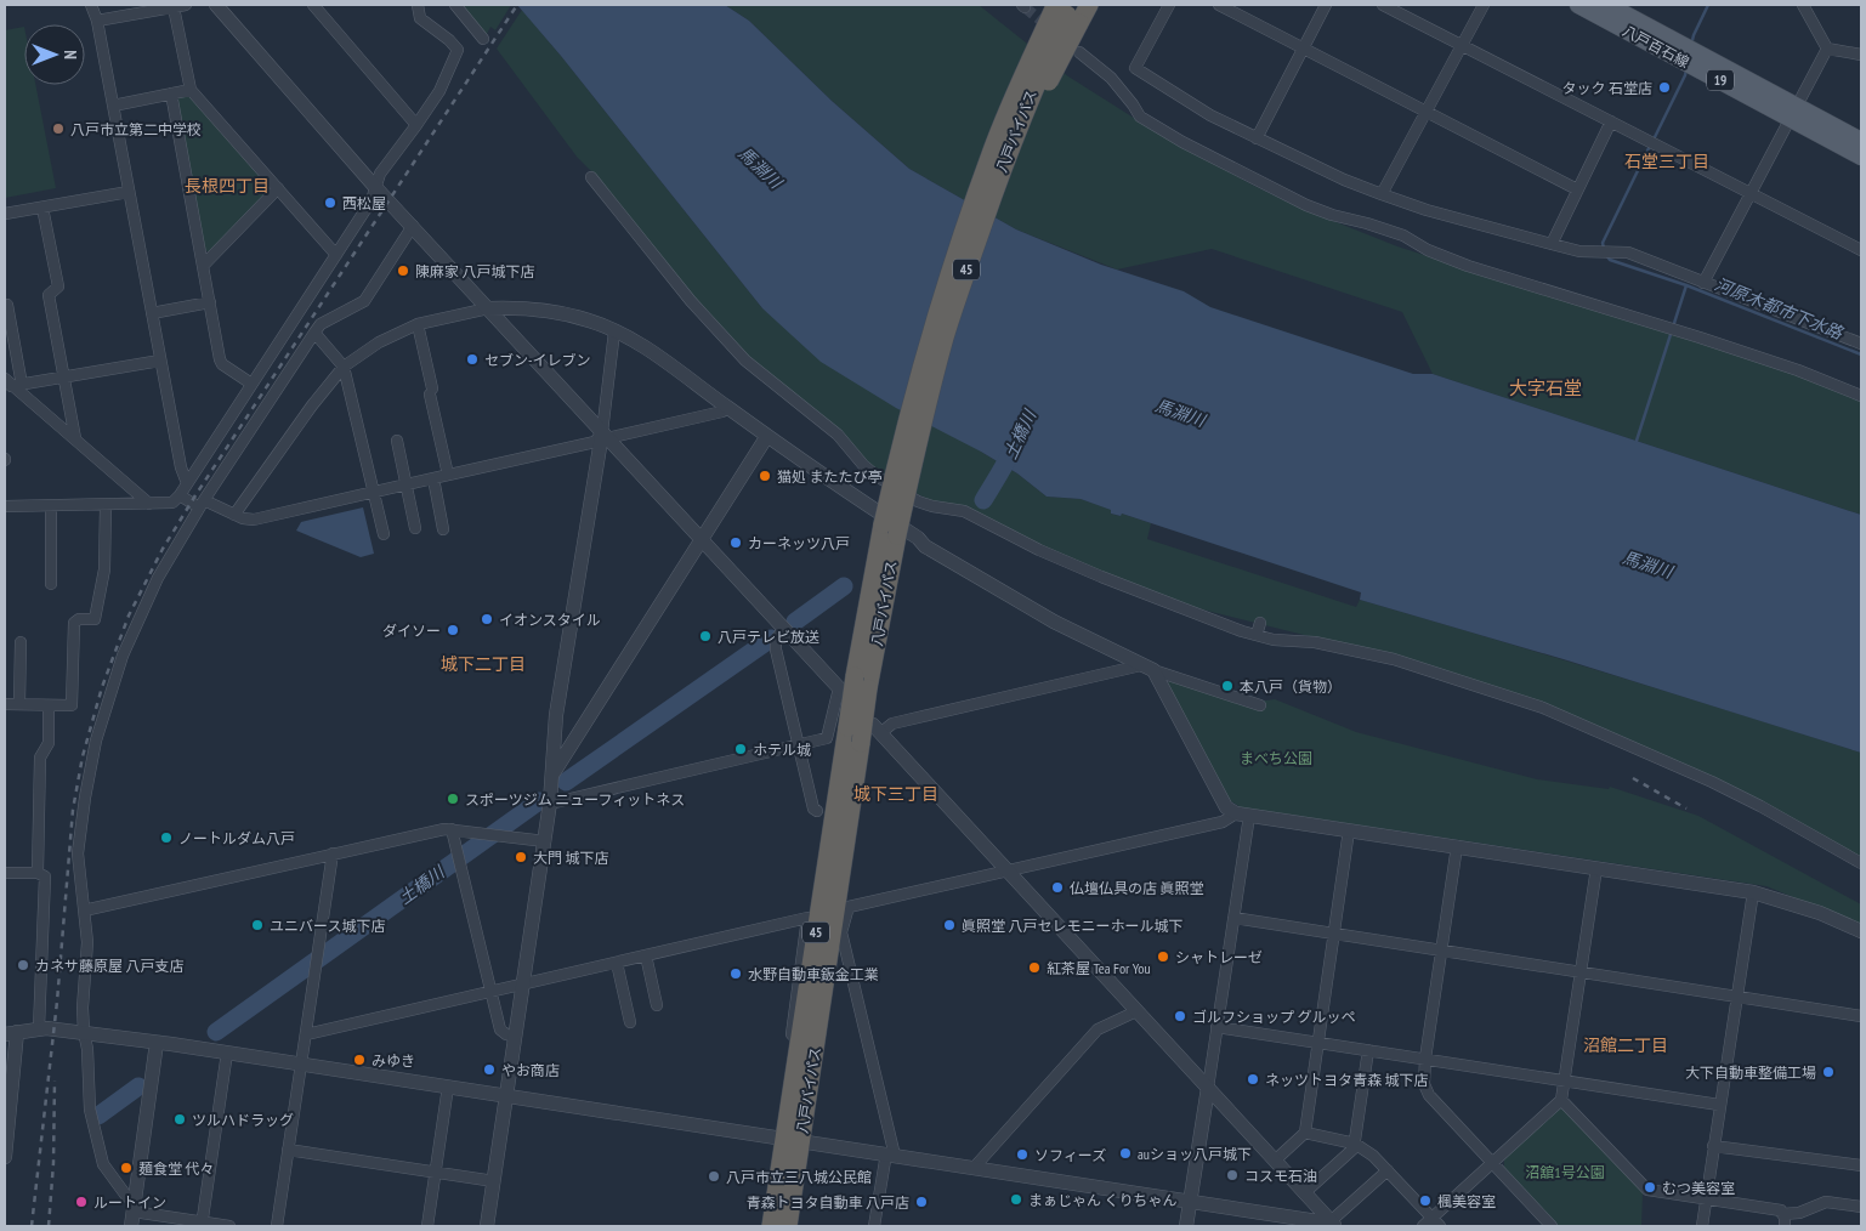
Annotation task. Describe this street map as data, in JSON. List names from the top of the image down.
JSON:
{
  "streets": {
    "highway": ["八戸バイパス", "45"],
    "main road": ["八戸百石線", "19"]
  },
  "districts": [
    "石堂三丁目",
    "長根四丁目",
    "大字石堂",
    "城下二丁目",
    "城下三丁目",
    "沼館二丁目"
  ],
  "water": ["馬淵川", "河原木都市下水路", "土橋川"],
  "parks": ["まべち公園", "沼舘1号公園"],
  "places": [
    "タック 石堂店",
    "八戸市立第二中学校",
    "西松屋",
    "陳麻家 八戸城下店",
    "セブン-イレブン",
    "猫処 またたび亭",
    "カーネッツ八戸",
    "イオンスタイル",
    "ダイソー",
    "八戸テレビ放送",
    "本八戸（貨物）",
    "ホテル城",
    "スポーツジム ニューフィットネス",
    "ノートルダム八戸",
    "大門 城下店",
    "仏壇仏具の店 眞照堂",
    "ユニバース城下店",
    "眞照堂 八戸セレモニーホール城下",
    "シャトレーゼ",
    "カネサ藤原屋 八戸支店",
    "紅茶屋 Tea For You",
    "水野自動車鈑金工業",
    "ゴルフショップ グルッペ",
    "みゆき",
    "やお商店",
    "大下自動車整備工場",
    "ネッツトヨタ青森 城下店",
    "ツルハドラッグ",
    "auショッ八戸城下",
    "ソフィーズ",
    "麺食堂 代々",
    "コスモ石油",
    "八戸市立三八城公民館",
    "むつ美容室",
    "まぁじゃん くりちゃん",
    "楓美容室",
    "ルートイン",
    "青森トヨタ自動車 八戸店"
  ],
  "north": "right"
}
